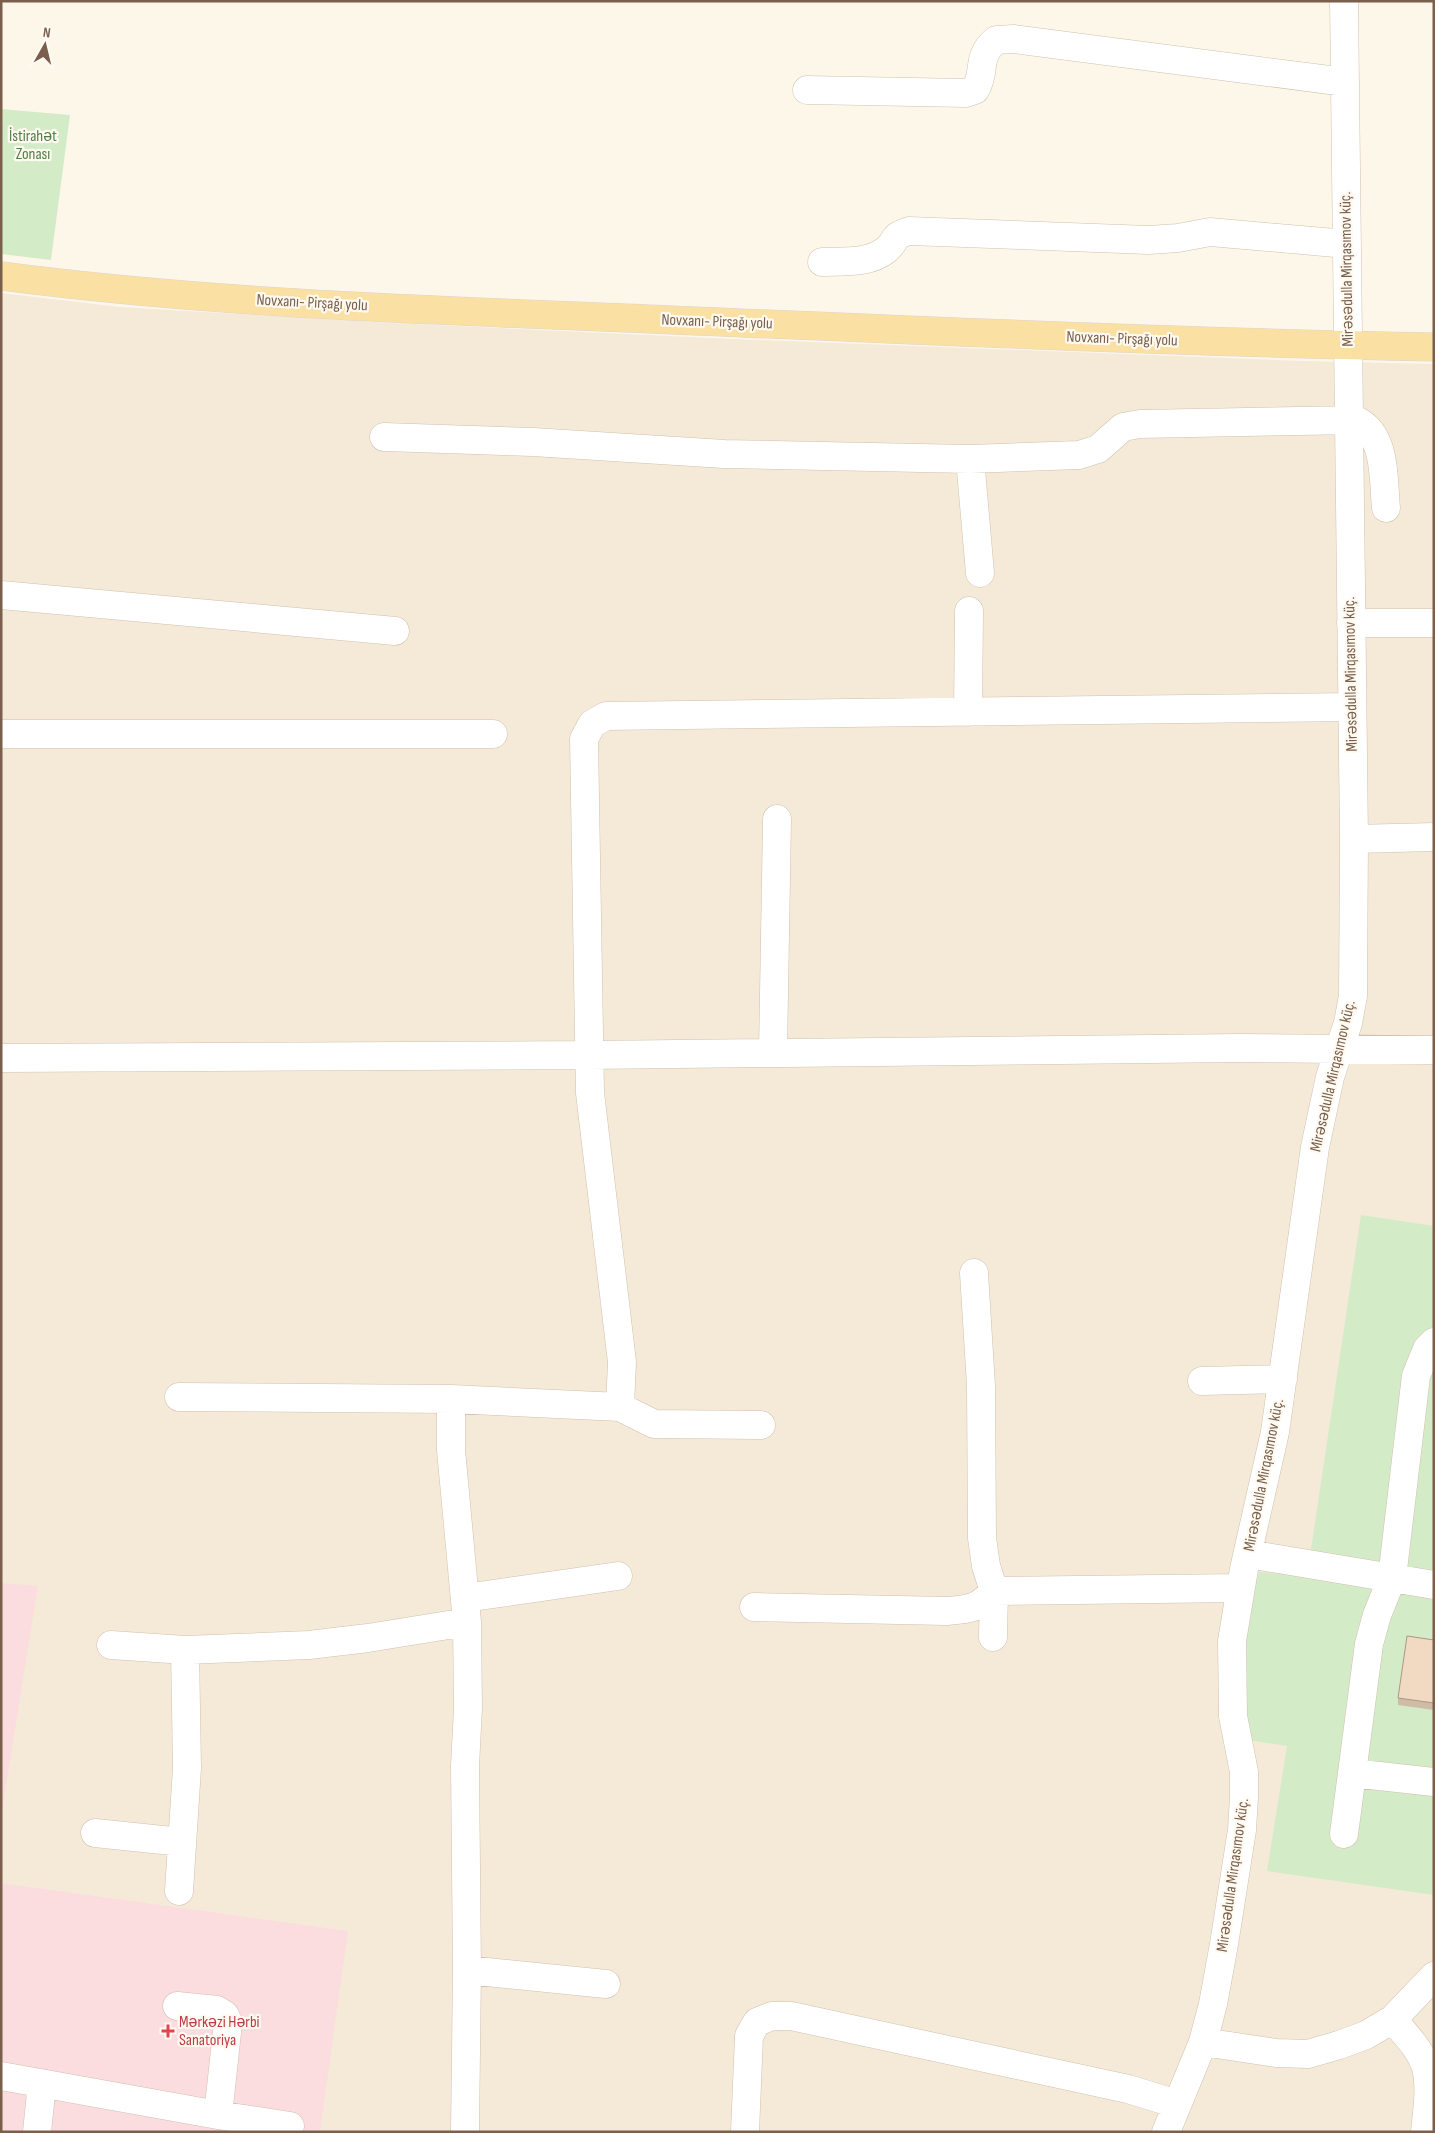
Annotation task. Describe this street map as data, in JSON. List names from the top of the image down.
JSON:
{
  "streets": {
    "main road": ["Novxanı- Pirşağı yolu"],
    "street": ["Mirəsədulla Mirqasımov küç."]
  },
  "crossings": [
    ["Mirəsədulla Mirqasımov küç.", "Novxanı- Pirşağı yolu"]
  ],
  "parks": ["İstirahət Zonası"],
  "places": {
    "health": ["Mərkəzi Hərbi Sanatoriya"]
  },
  "north": "top"
}
